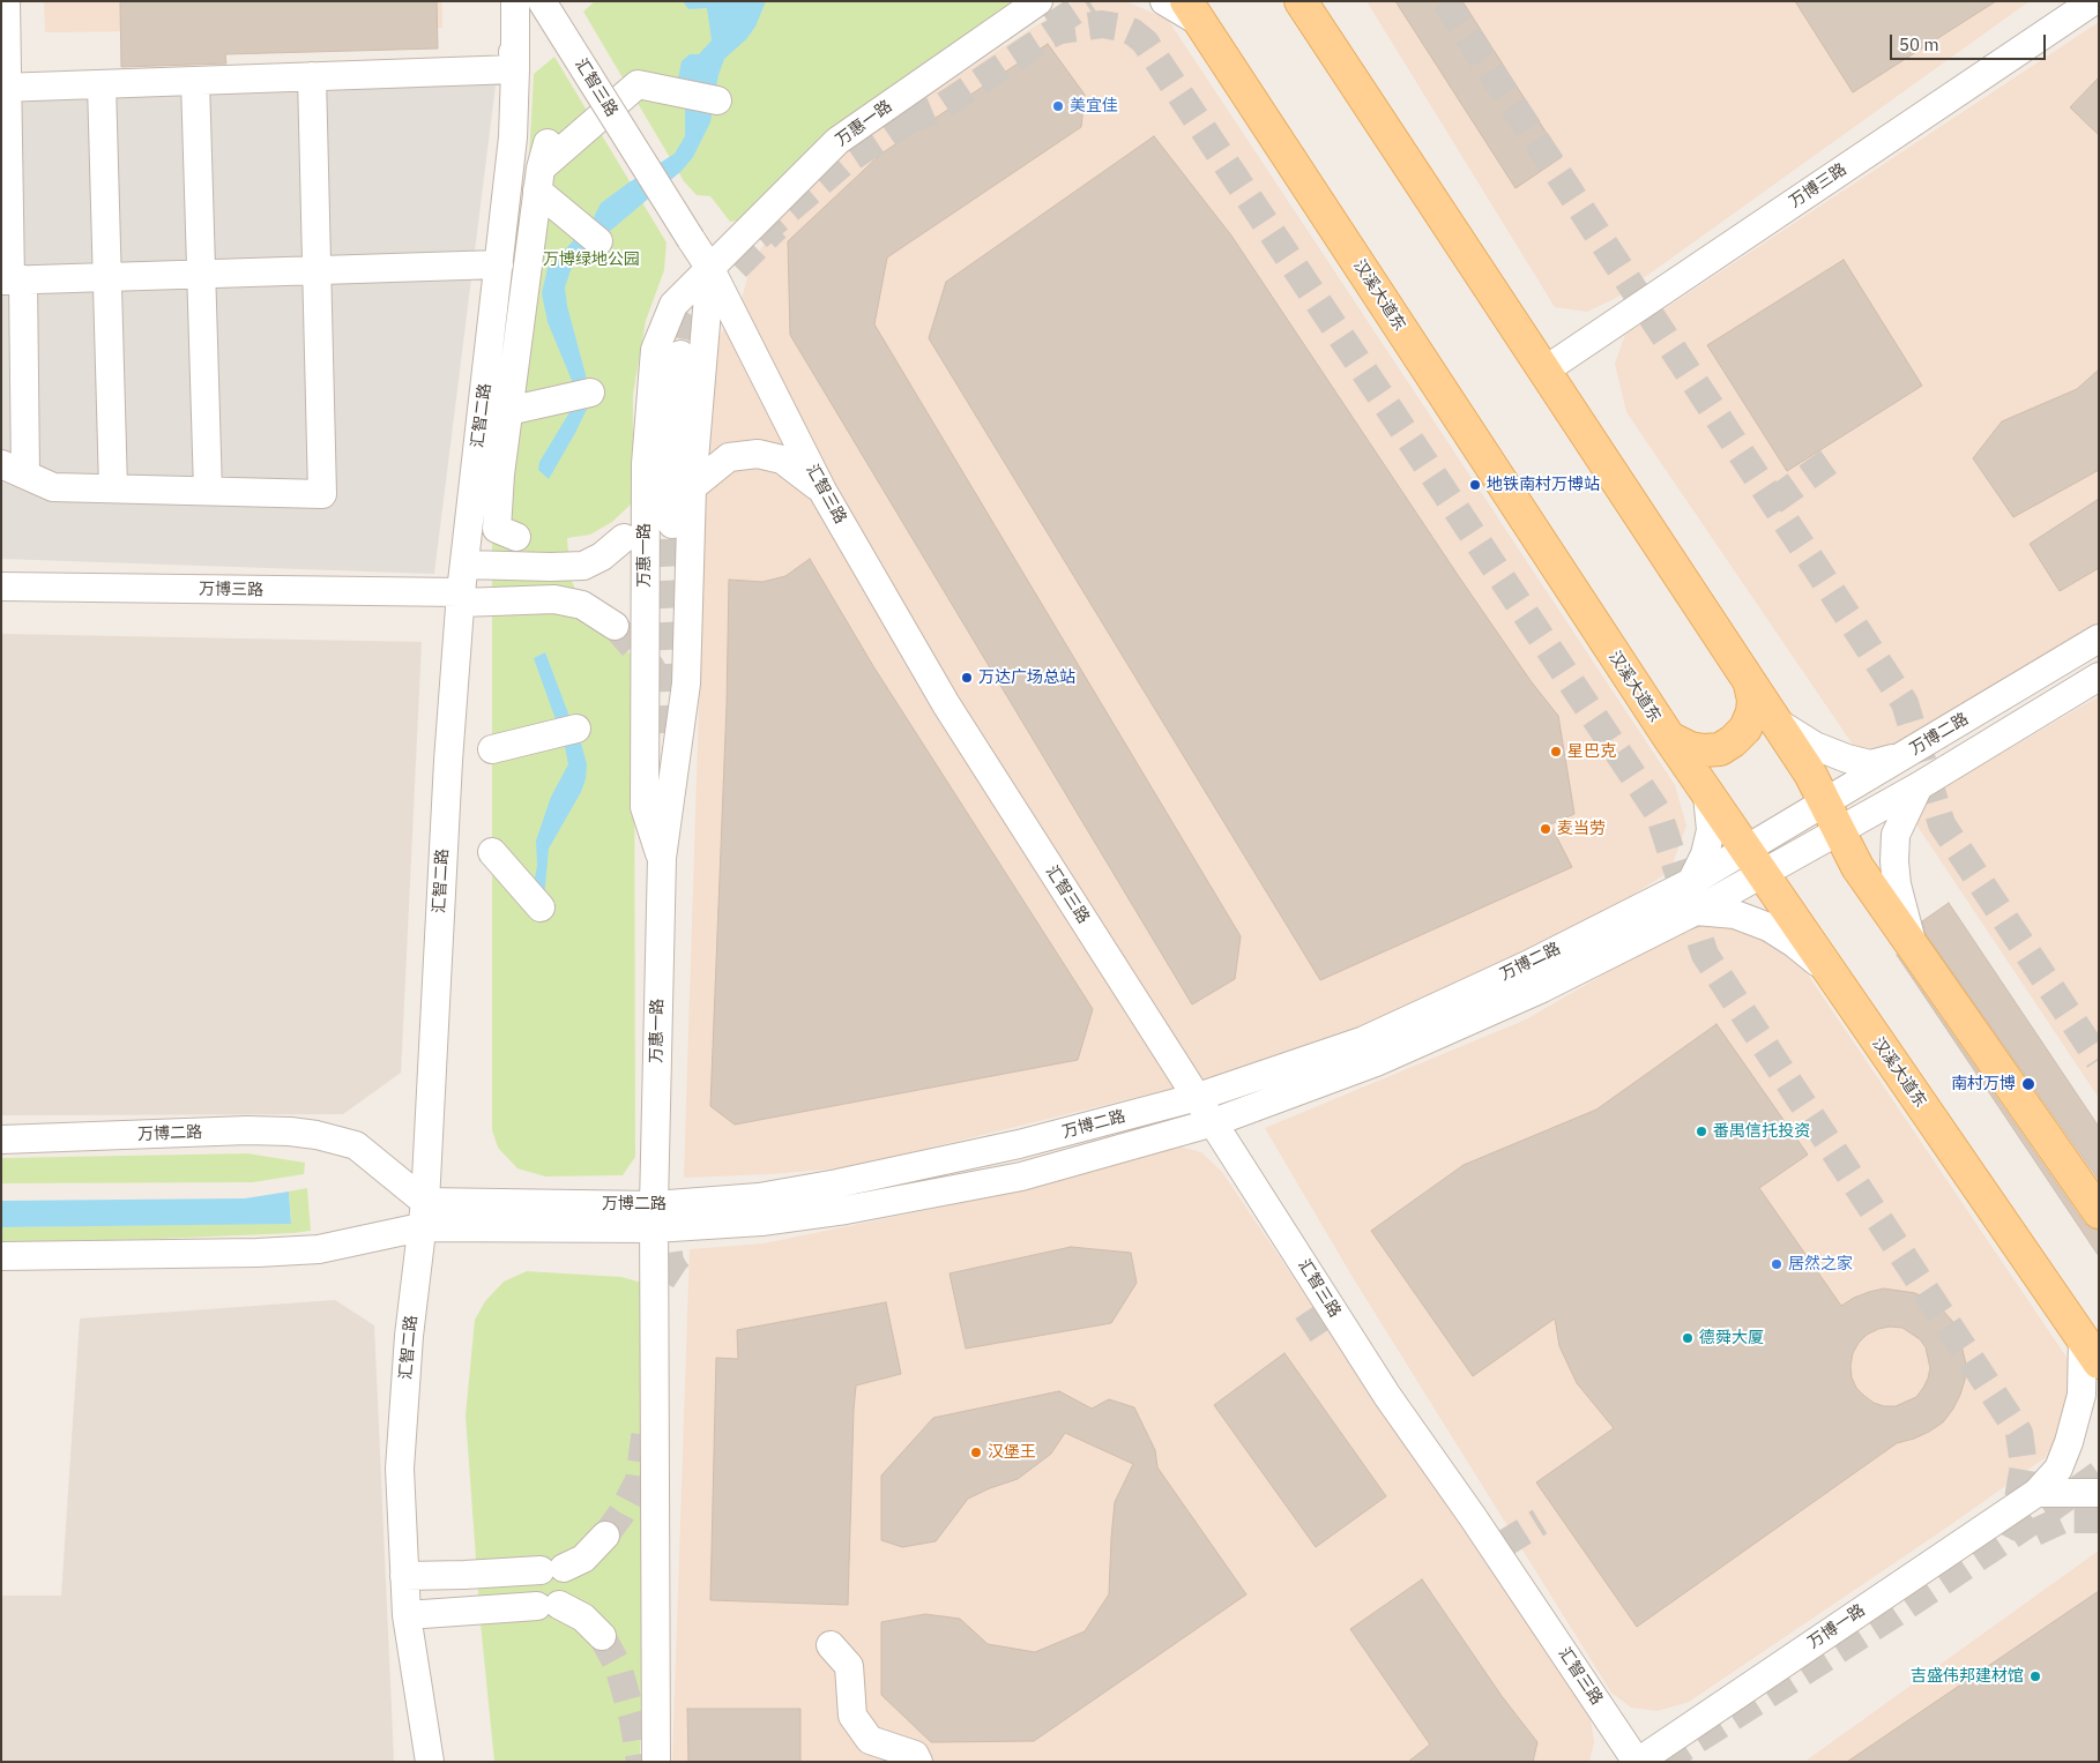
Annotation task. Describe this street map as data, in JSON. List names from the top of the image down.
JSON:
{
  "streets": {
    "main road": ["汉溪大道东"],
    "street": [
      "汇智三路",
      "万惠一路",
      "万博三路",
      "汇智二路",
      "万博二路",
      "万博一路"
    ]
  },
  "crossings": [
    ["汇智三路", "万惠一路"],
    ["汇智三路", "万博二路"],
    ["汇智三路", "万博一路"],
    ["万惠一路", "万博二路"],
    ["万博三路", "汇智二路"],
    ["汉溪大道东", "万博二路"],
    ["汉溪大道东", "万博一路"],
    ["汇智二路", "万博二路"]
  ],
  "parks": ["万博绿地公园"],
  "places": [
    "美宜佳",
    "地铁南村万博站",
    "万达广场总站",
    "星巴克",
    "麦当劳",
    "南村万博",
    "番禺信托投资",
    "居然之家",
    "德舜大厦",
    "汉堡王",
    "吉盛伟邦建材馆"
  ],
  "scale_bar": "50 m"
}
